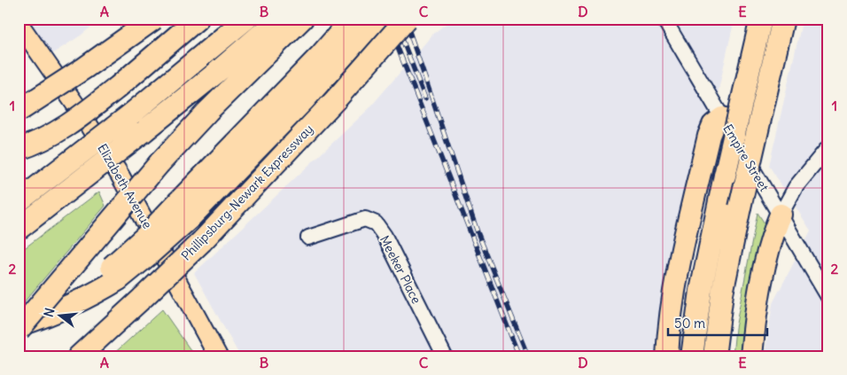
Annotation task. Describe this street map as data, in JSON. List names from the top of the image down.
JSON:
{
  "streets": {
    "highway": ["Phillipsburg-Newark Expressway"],
    "main road": ["Elizabeth Avenue"],
    "street": ["Empire Street", "Meeker Place"]
  },
  "scale_bar": "50 m",
  "north": "left",
  "grid": {
    "columns": [
      "A",
      "B",
      "C",
      "D",
      "E"
    ],
    "rows": ["1", "2"]
  }
}
